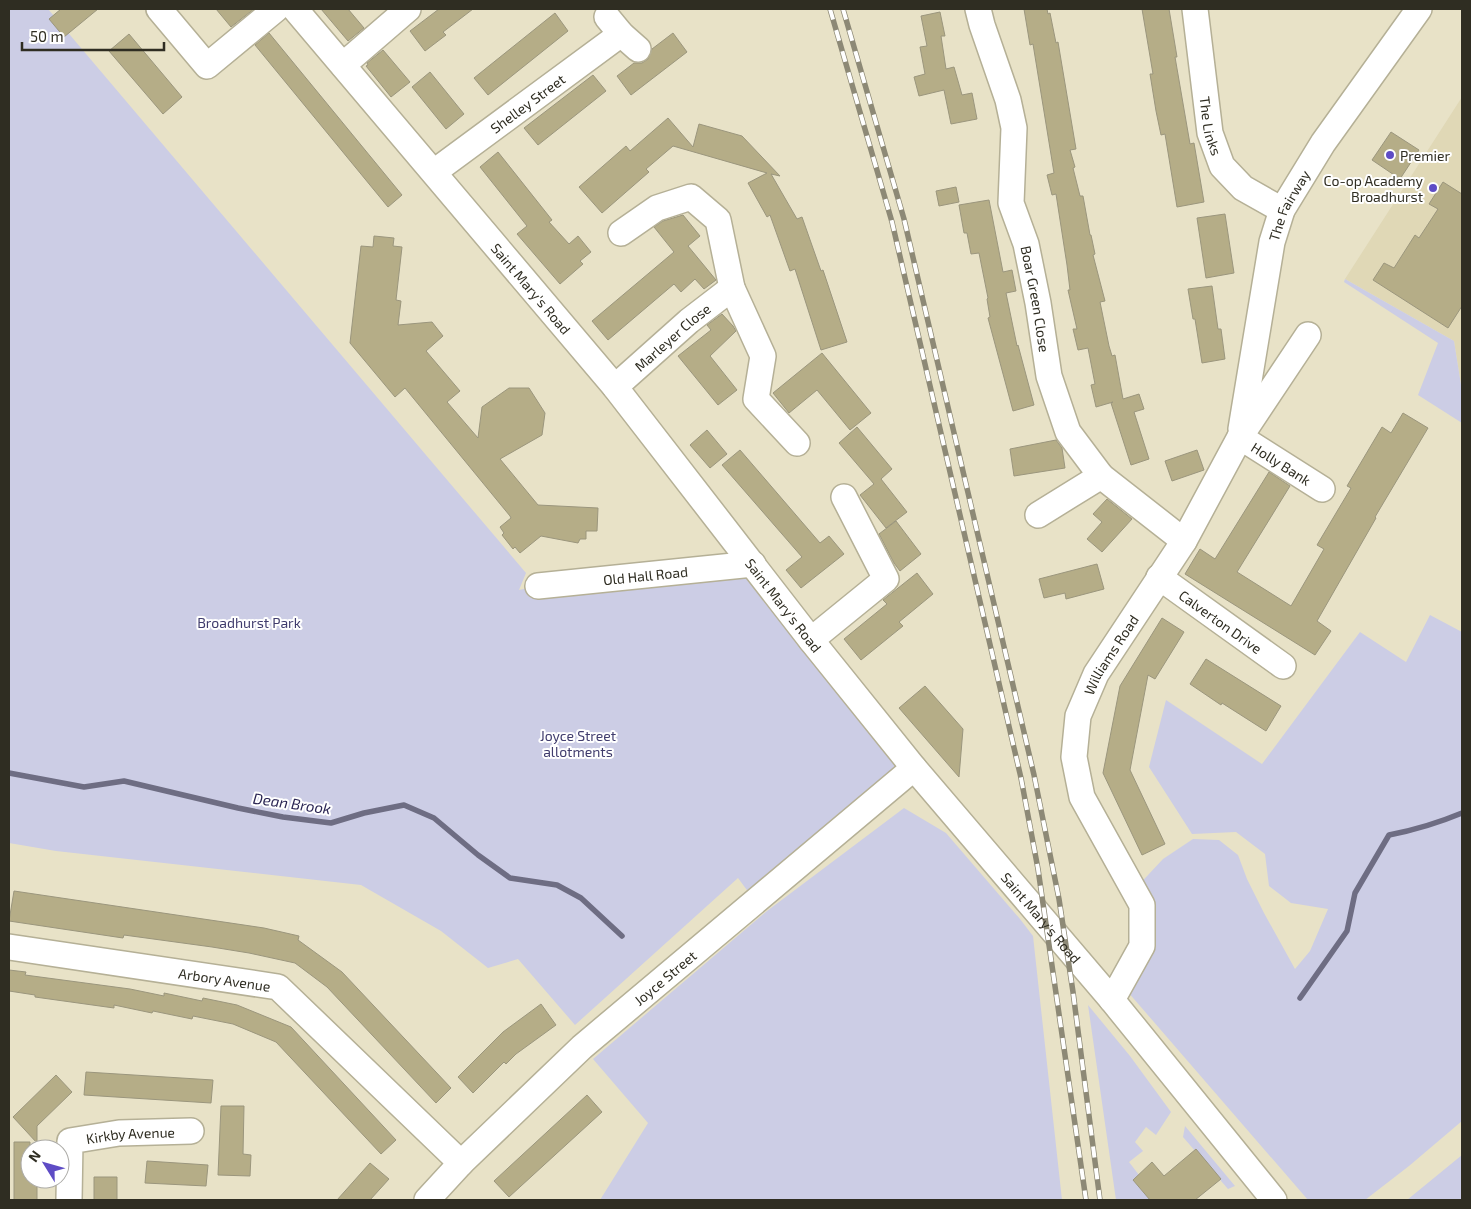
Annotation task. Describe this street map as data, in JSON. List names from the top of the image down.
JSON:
{
  "streets": {
    "street": [
      "Shelley Street",
      "The Links",
      "The Fairway",
      "Saint Mary's Road",
      "Boar Green Close",
      "Marleyer Close",
      "Holly Bank",
      "Old Hall Road",
      "Calverton Drive",
      "Williams Road",
      "Joyce Street",
      "Arbory Avenue",
      "Kirkby Avenue"
    ]
  },
  "crossings": [
    ["Shelley Street", "Saint Mary's Road"],
    ["The Links", "The Fairway"],
    ["The Fairway", "Holly Bank"],
    ["The Fairway", "Williams Road"],
    ["Saint Mary's Road", "Marleyer Close"],
    ["Saint Mary's Road", "Old Hall Road"],
    ["Saint Mary's Road", "Williams Road"],
    ["Saint Mary's Road", "Joyce Street"],
    ["Boar Green Close", "Williams Road"],
    ["Holly Bank", "Williams Road"],
    ["Calverton Drive", "Williams Road"],
    ["Joyce Street", "Arbory Avenue"]
  ],
  "water": ["Dean Brook"],
  "parks": ["Broadhurst Park", "Joyce Street allotments"],
  "places": ["Premier", "Co-op Academy Broadhurst"],
  "scale_bar": "50 m",
  "north": "top left"
}
